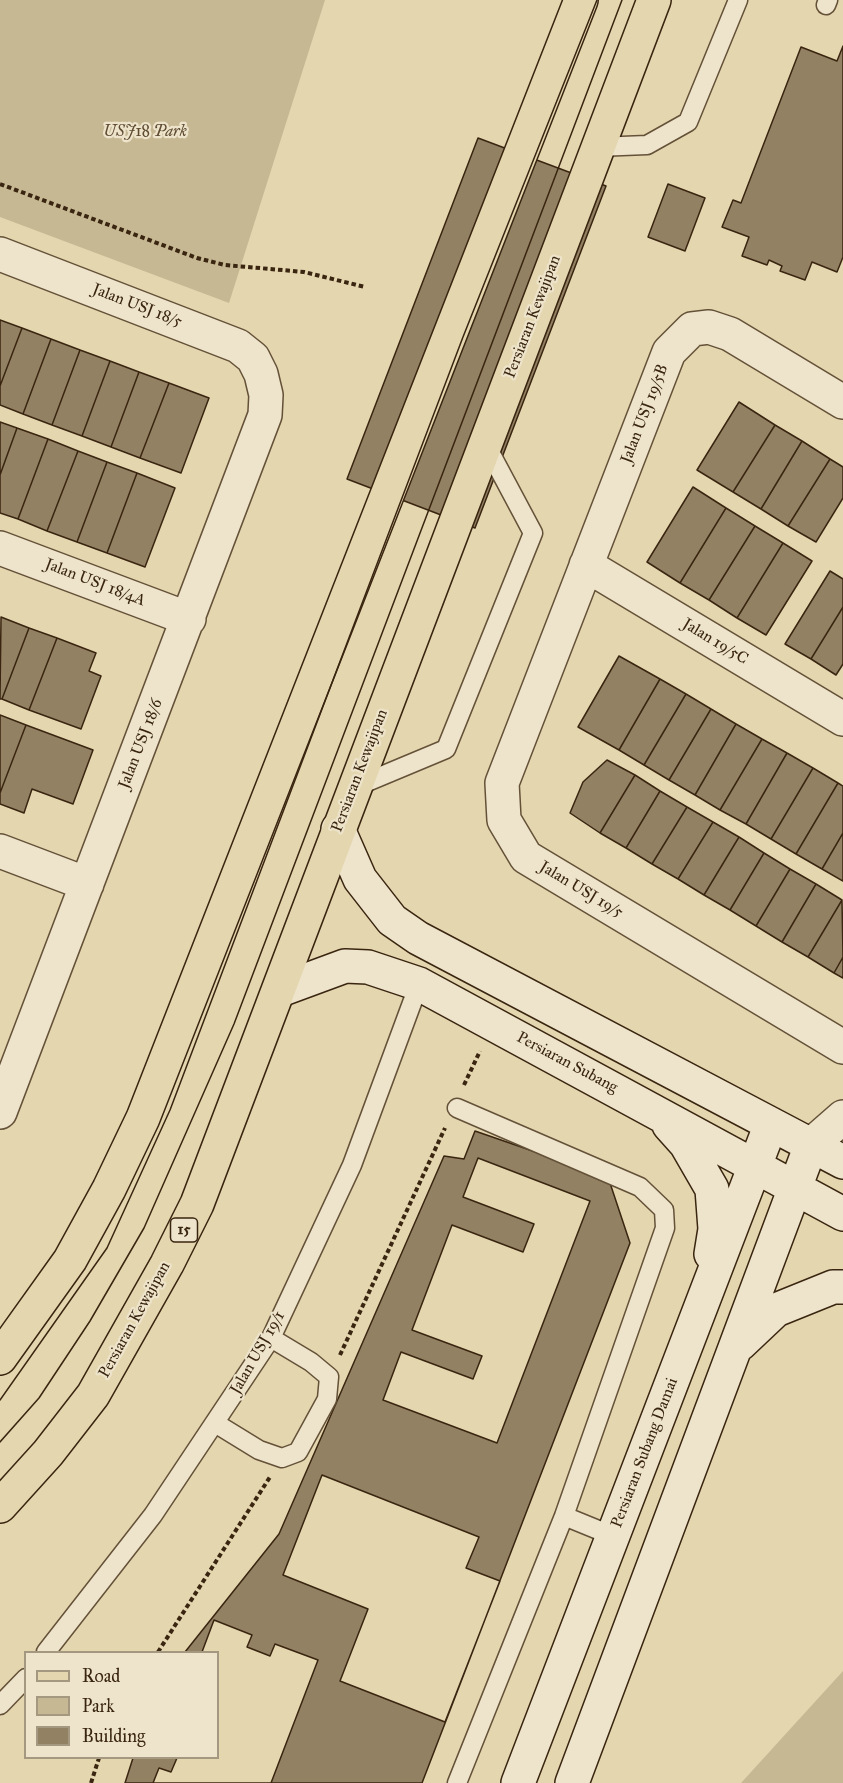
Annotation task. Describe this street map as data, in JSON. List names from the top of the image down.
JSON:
{
  "streets": {
    "main road": ["Persiaran Kewajipan", "15"],
    "street": [
      "Jalan USJ 18/5",
      "Jalan USJ 19/5B",
      "Jalan USJ 18/4A",
      "Jalan 19/5C",
      "Jalan USJ 18/6",
      "Jalan USJ 19/5",
      "Persiaran Subang",
      "Persiaran Subang Damai"
    ],
    "lane": ["Jalan USJ 19/1"]
  },
  "crossings": [
    ["Jalan USJ 18/5", "Jalan USJ 18/6"],
    ["Persiaran Kewajipan", "Persiaran Subang"],
    ["Jalan USJ 19/5B", "Jalan 19/5C"],
    ["Jalan USJ 19/5B", "Jalan USJ 19/5"],
    ["Jalan USJ 18/4A", "Jalan USJ 18/6"],
    ["Jalan 19/5C", "Jalan USJ 19/5"],
    ["Persiaran Subang", "Jalan USJ 19/1"],
    ["Persiaran Subang", "Persiaran Subang Damai"]
  ],
  "parks": ["USJ18 Park"],
  "legend": ["Road", "Park", "Building"]
}
